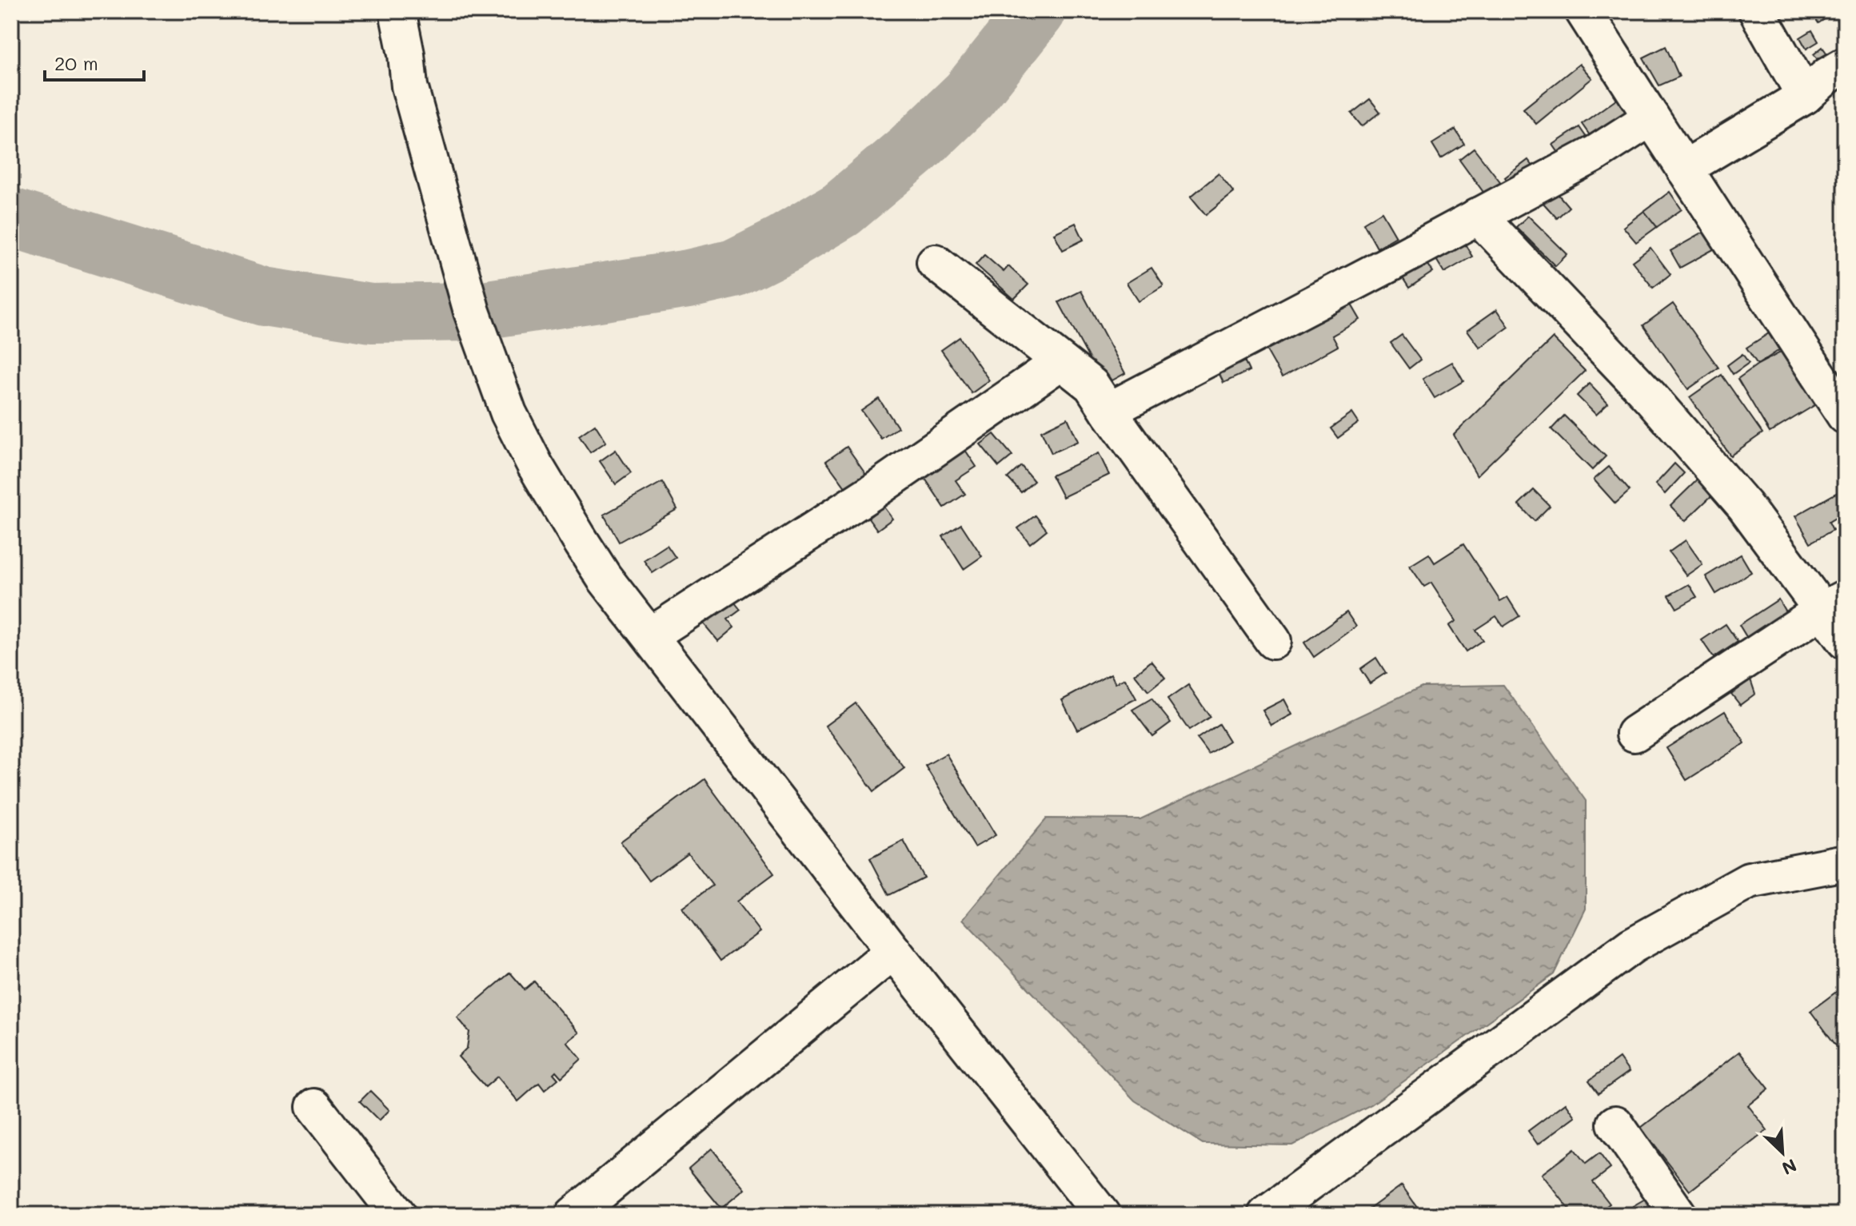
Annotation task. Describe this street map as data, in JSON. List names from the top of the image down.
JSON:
{
  "scale_bar": "20 m",
  "north": "bottom right"
}
